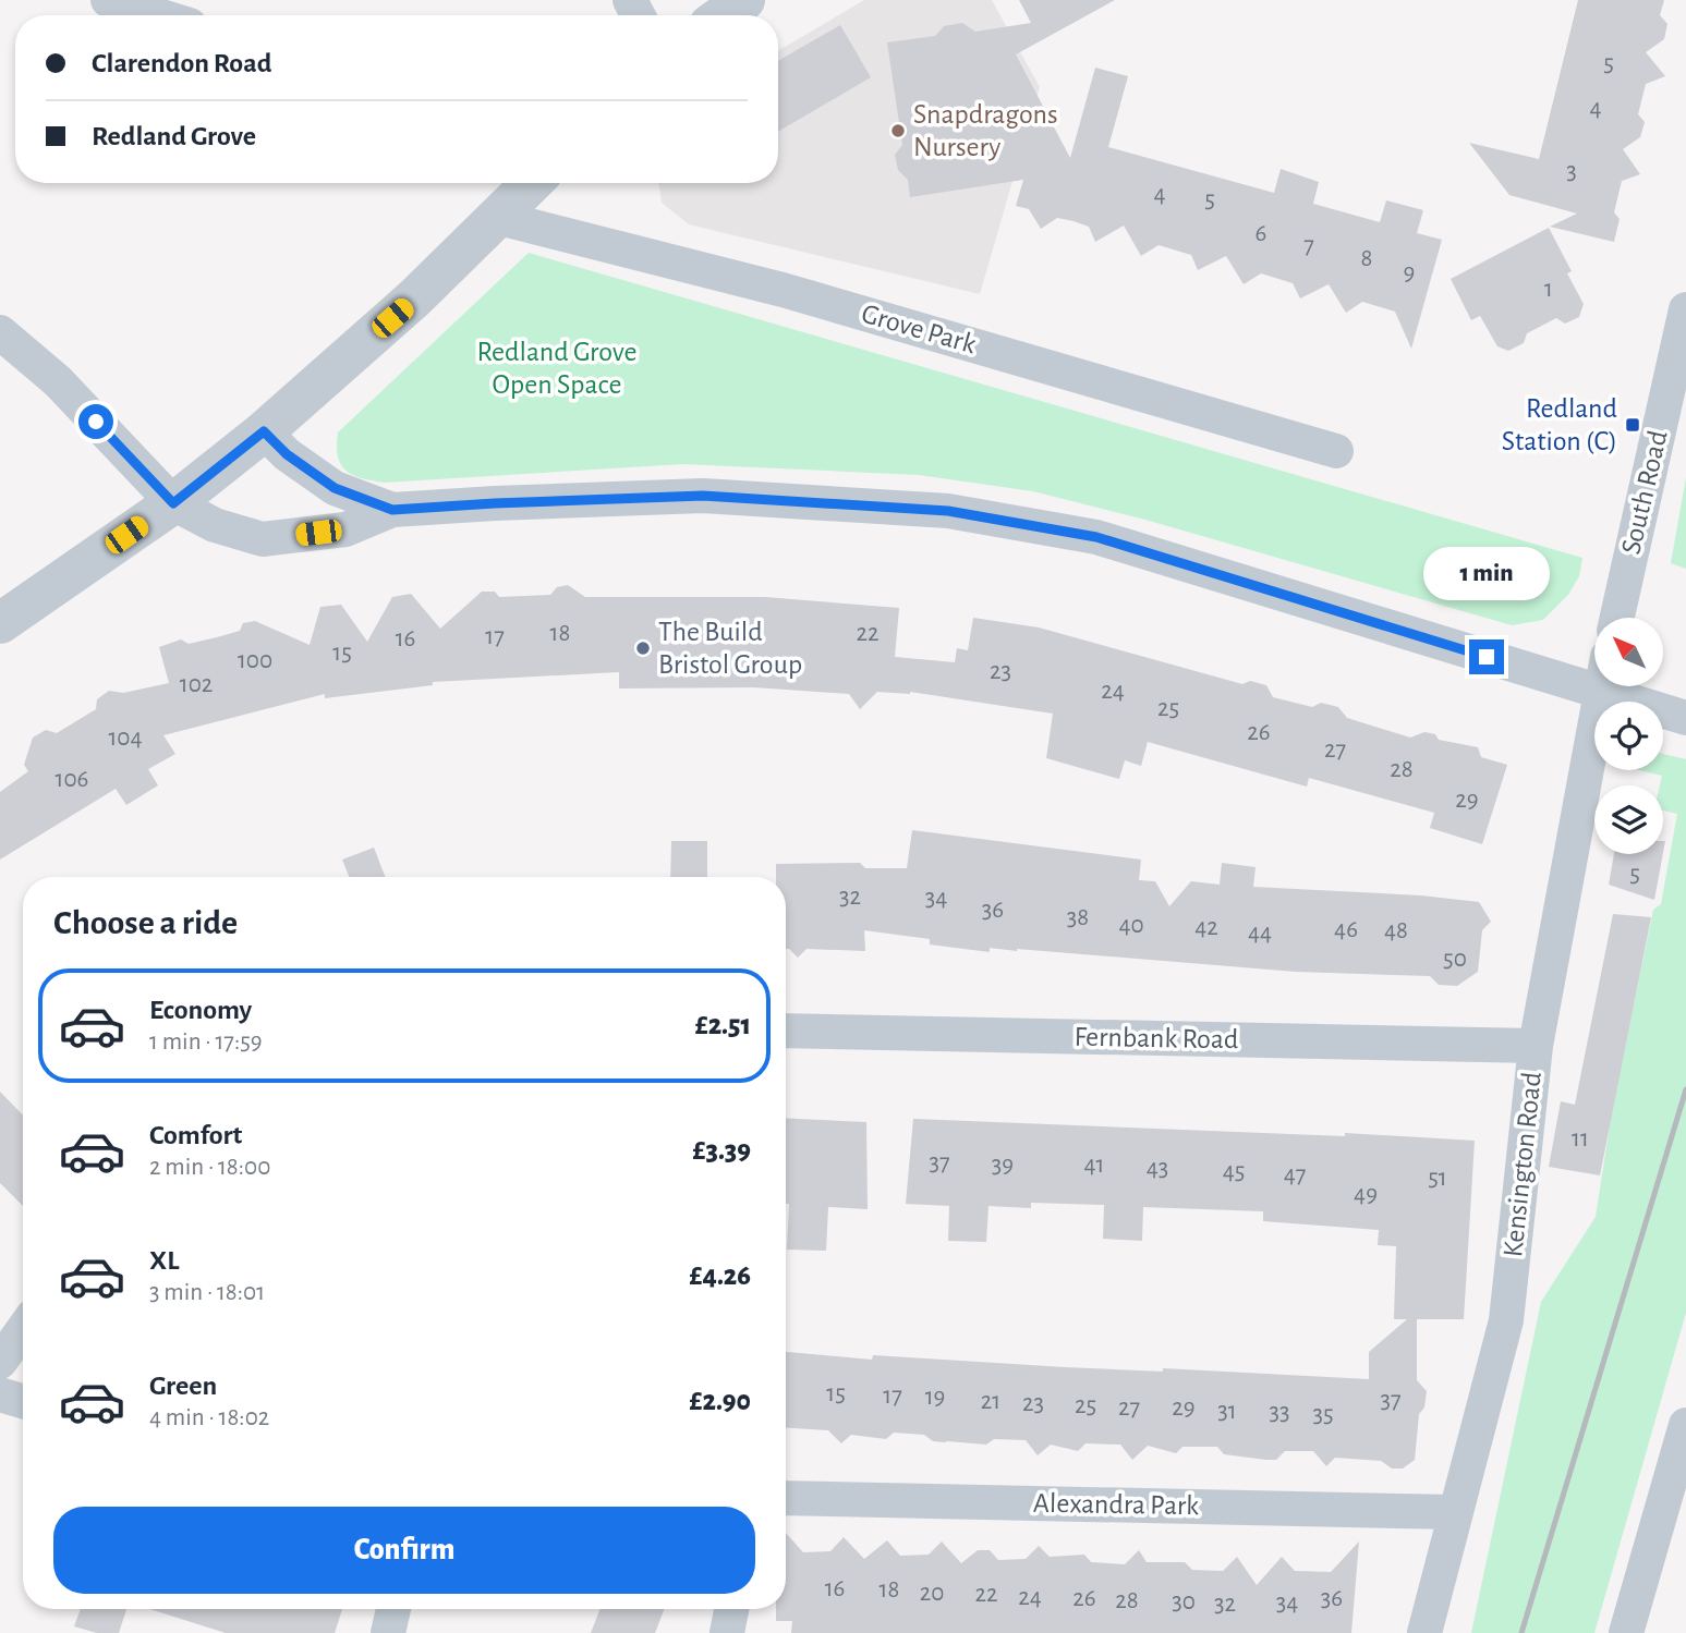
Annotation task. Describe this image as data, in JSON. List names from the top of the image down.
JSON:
{
  "streets": {
    "street": [
      "Grove Park",
      "South Road",
      "Fernbank Road",
      "Kensington Road",
      "Alexandra Park"
    ]
  },
  "crossings": [
    ["Fernbank Road", "Kensington Road"],
    ["Kensington Road", "Alexandra Park"]
  ],
  "parks": ["Redland Grove Open Space"],
  "places": {
    "other": ["Snapdragons Nursery", "The Build Bristol Group"],
    "transit": ["Redland Station (C)"]
  },
  "house_numbers": [
    "5",
    "4",
    "3",
    "4",
    "5",
    "6",
    "7",
    "8",
    "9",
    "1",
    "18",
    "22",
    "17",
    "16",
    "15",
    "100",
    "23",
    "102",
    "24",
    "25",
    "26",
    "104",
    "27",
    "28",
    "106",
    "29",
    "5",
    "32",
    "34",
    "36",
    "38",
    "40",
    "42",
    "46",
    "48",
    "44",
    "50",
    "11",
    "37",
    "39",
    "41",
    "43",
    "45",
    "47",
    "51",
    "49",
    "15",
    "17",
    "19",
    "37",
    "21",
    "23",
    "25",
    "27",
    "29",
    "31",
    "33",
    "35",
    "16",
    "18",
    "20",
    "22",
    "24",
    "26",
    "36",
    "28",
    "30",
    "34",
    "32"
  ],
  "north": "top left",
  "page": {
    "banner": ["Clarendon Road", "Redland Grove"],
    "bubble": "1 min",
    "heading": "Choose a ride",
    "list": [
      {
        "name": "Economy",
        "note": "1 min · 17:59",
        "value": "£2.51"
      },
      {
        "name": "Comfort",
        "note": "2 min · 18:00",
        "value": "£3.39"
      },
      {
        "name": "XL",
        "note": "3 min · 18:01",
        "value": "£4.26"
      },
      {
        "name": "Green",
        "note": "4 min · 18:02",
        "value": "£2.90"
      }
    ],
    "buttons": "Confirm"
  }
}
